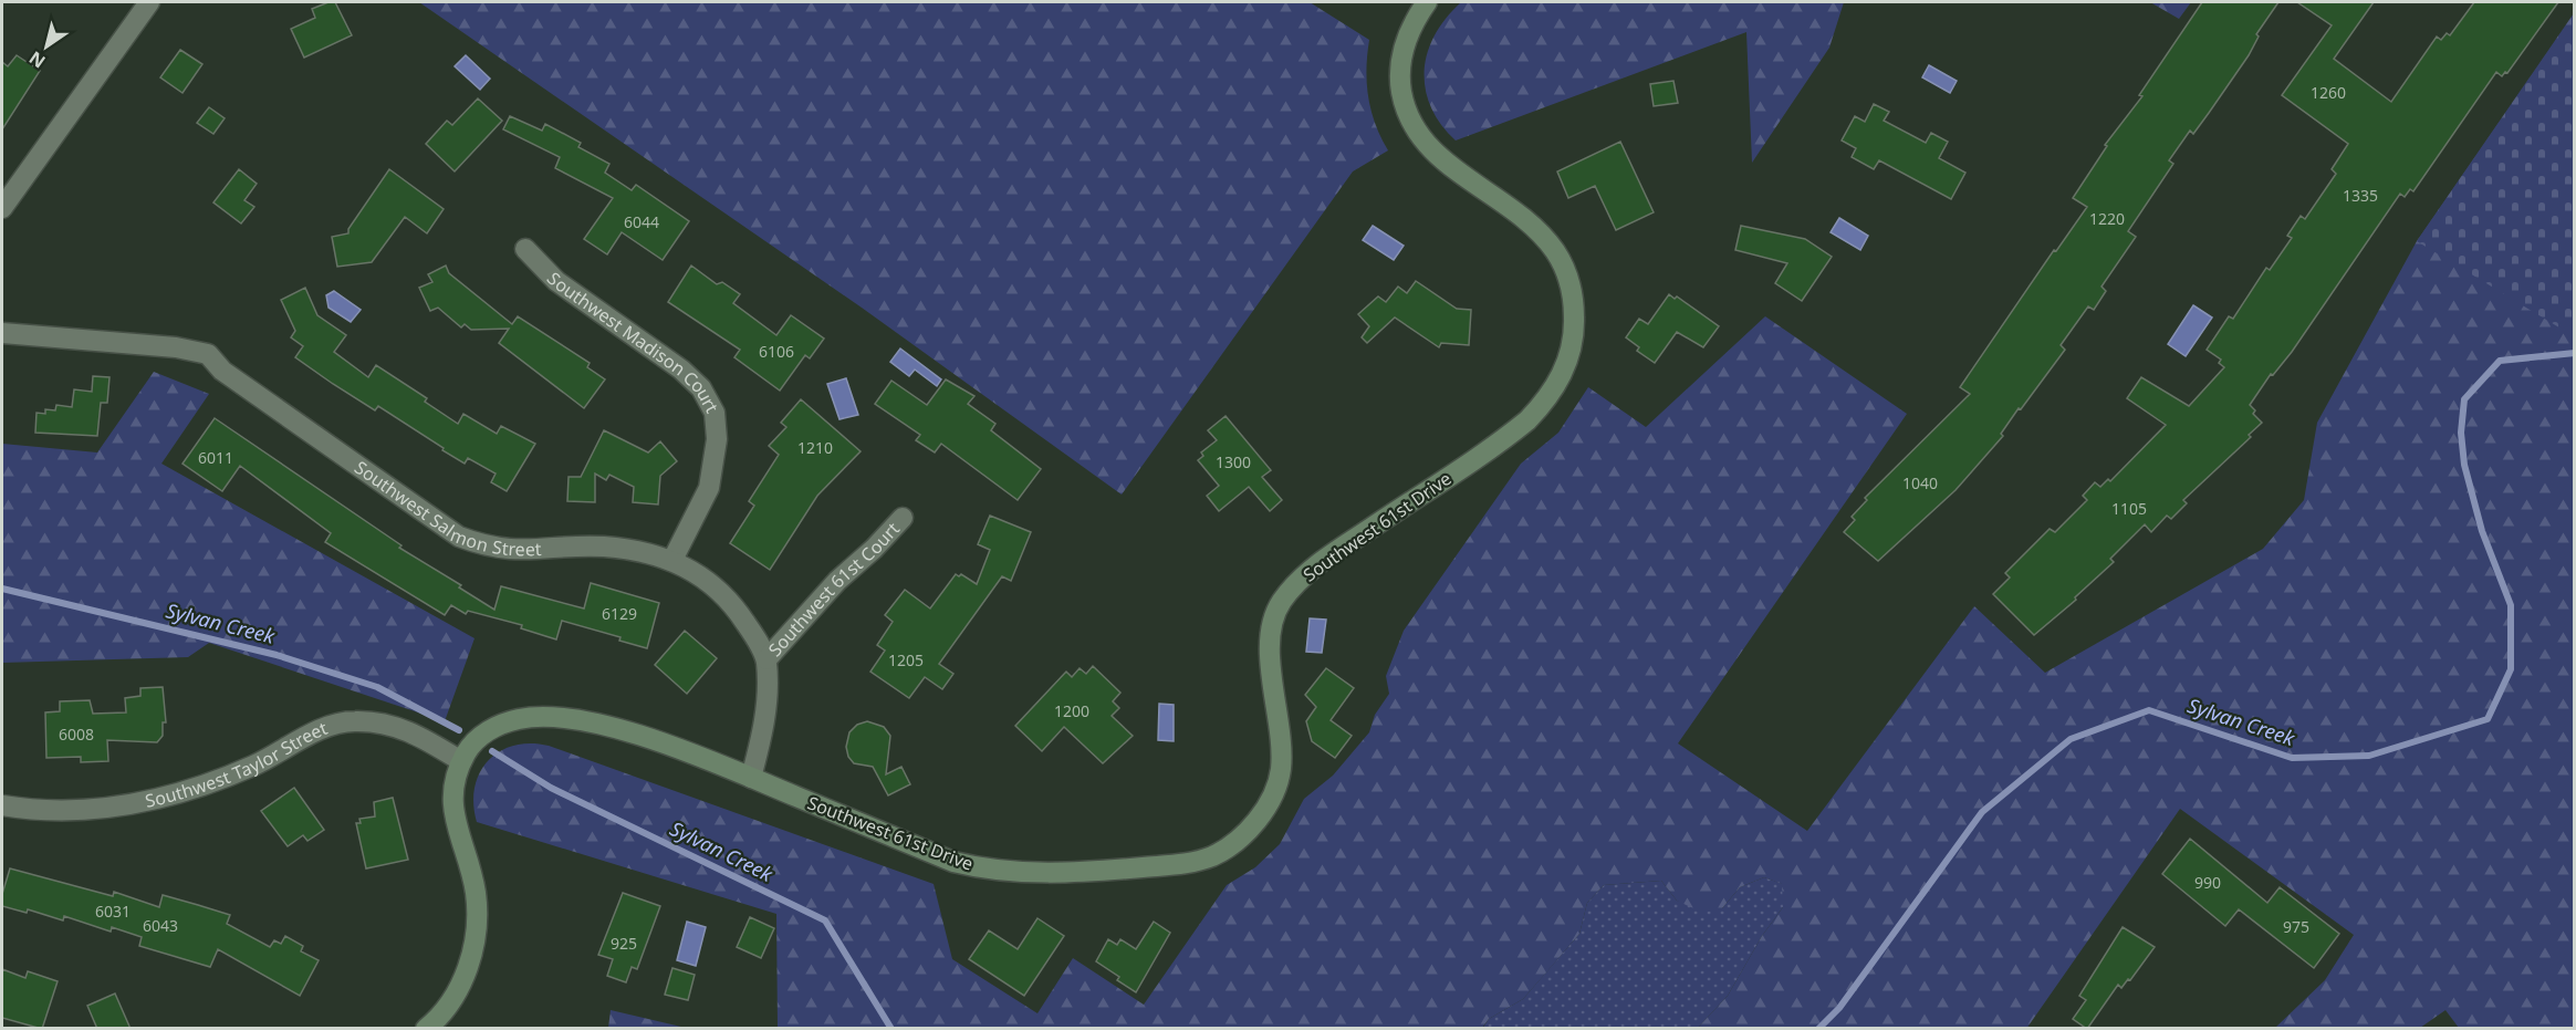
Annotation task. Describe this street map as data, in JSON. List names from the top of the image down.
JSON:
{
  "streets": {
    "street": [
      "Southwest Madison Court",
      "Southwest Salmon Street",
      "Southwest 61st Drive",
      "Southwest 61st Court",
      "Southwest Taylor Street"
    ]
  },
  "crossings": [
    ["Southwest Madison Court", "Southwest Salmon Street"],
    ["Southwest Salmon Street", "Southwest 61st Drive"],
    ["Southwest Salmon Street", "Southwest 61st Court"],
    ["Southwest 61st Drive", "Southwest Taylor Street"]
  ],
  "water": ["Sylvan Creek"],
  "house_numbers": [
    "1260",
    "1335",
    "1220",
    "6044",
    "6106",
    "1210",
    "6011",
    "1300",
    "1040",
    "1105",
    "6129",
    "1205",
    "1200",
    "6008",
    "990",
    "6031",
    "6043",
    "975",
    "925"
  ],
  "north": "bottom left"
}
